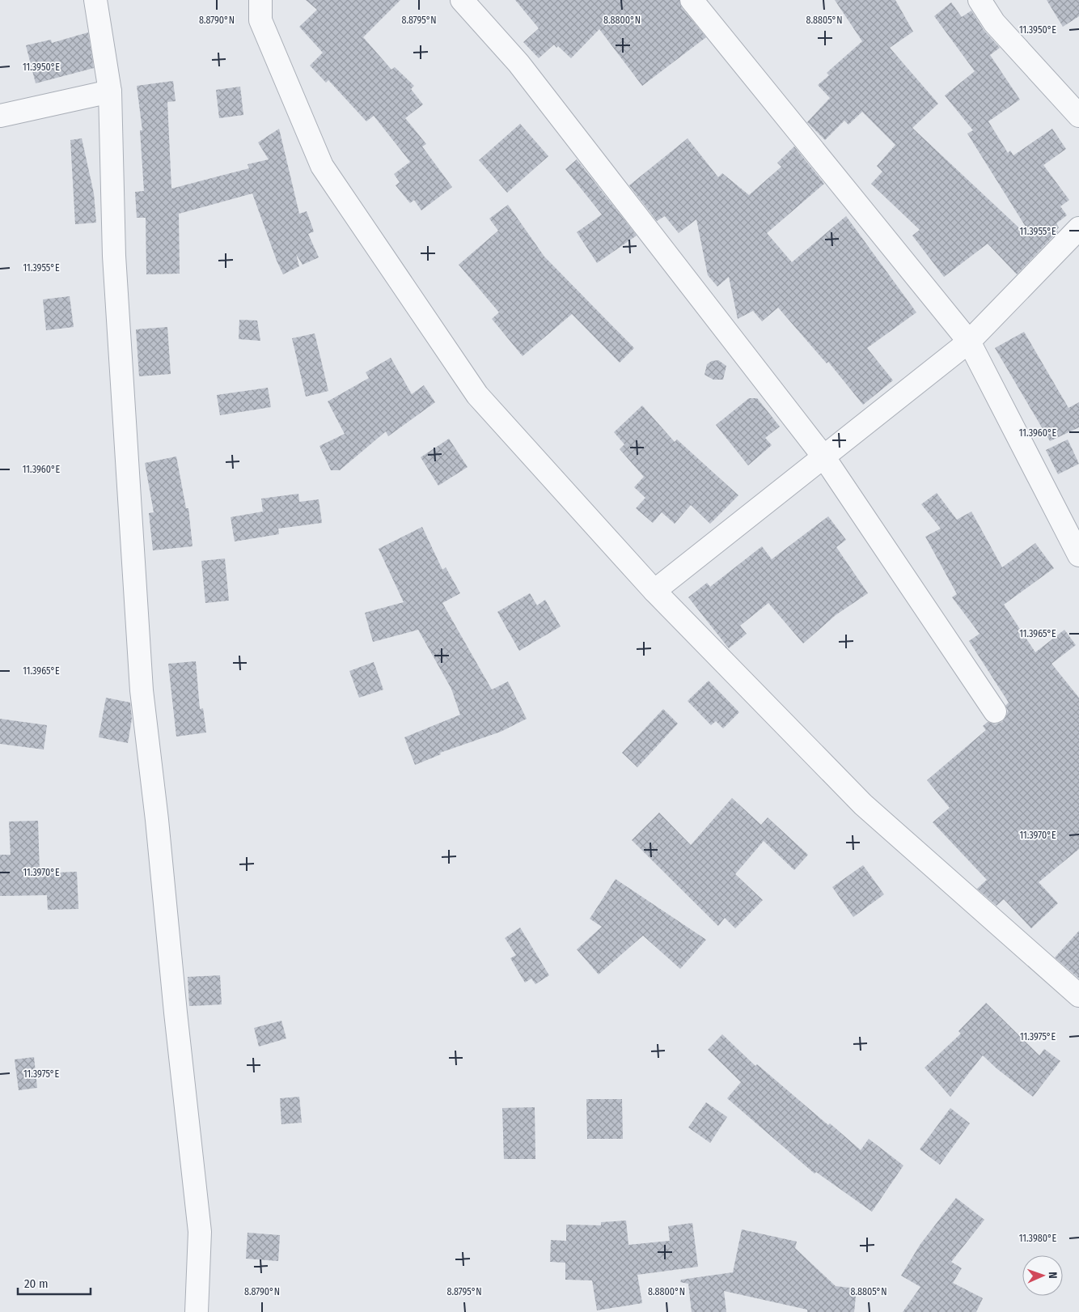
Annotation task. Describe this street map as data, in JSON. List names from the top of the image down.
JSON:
{
  "scale_bar": "20 m",
  "north": "right",
  "coordinates": [
    "8.8790°N",
    "8.8795°N",
    "8.8800°N",
    "8.8805°N",
    "11.3950°E",
    "11.3955°E",
    "11.3960°E",
    "11.3965°E",
    "11.3970°E",
    "11.3975°E",
    "11.3980°E"
  ]
}
